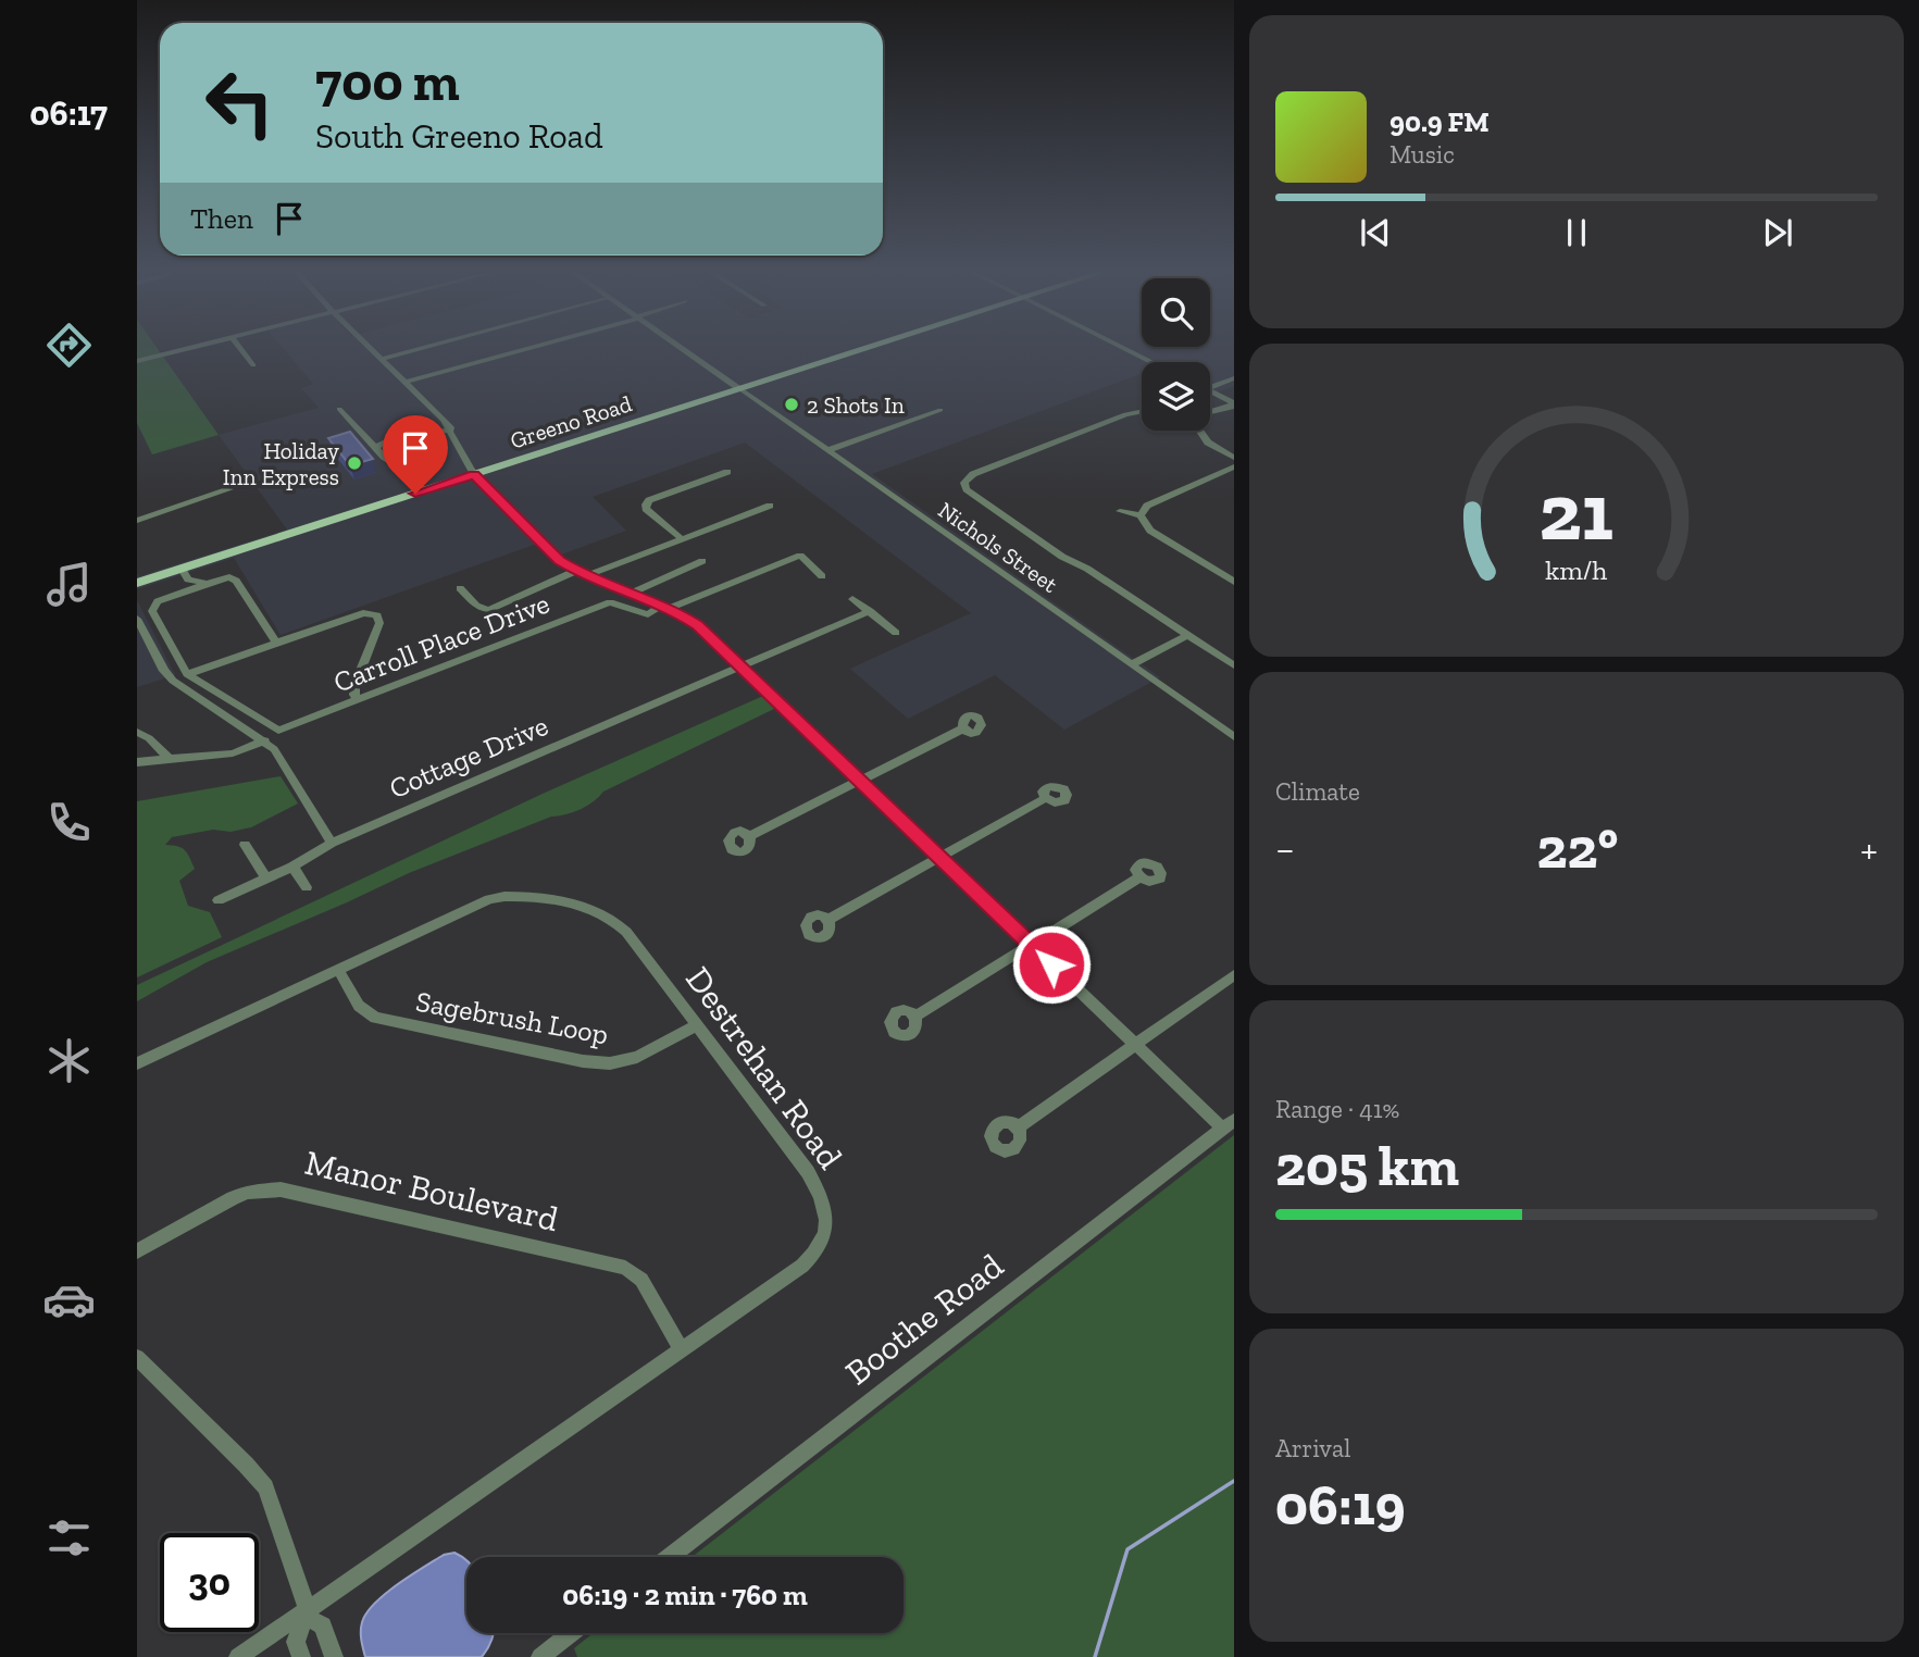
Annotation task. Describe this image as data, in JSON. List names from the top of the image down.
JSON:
{
  "streets": {
    "main road": ["Greeno Road"],
    "street": [
      "Nichols Street",
      "Carroll Place Drive",
      "Cottage Drive",
      "Sagebrush Loop",
      "Destrehan Road",
      "Manor Boulevard",
      "Boothe Road"
    ]
  },
  "crossings": [
    ["Greeno Road", "Nichols Street"],
    ["Sagebrush Loop", "Destrehan Road"],
    ["Destrehan Road", "Manor Boulevard"]
  ],
  "places": ["2 Shots In", "Holiday Inn Express"],
  "page": {
    "tabs": "06:17",
    "turn": ["700 m", "South Greeno Road"],
    "song": ["90.9 FM", "Music"],
    "then": "Then",
    "tile": [
      "Climate",
      ["Range · 41%", "205 km"],
      ["Arrival", "06:19"]
    ],
    "heat": ["−", "22°", "+"],
    "limit": "30",
    "trip": "06:19 · 2 min · 760 m",
    "gauge": ["21", "km/h"]
  }
}
